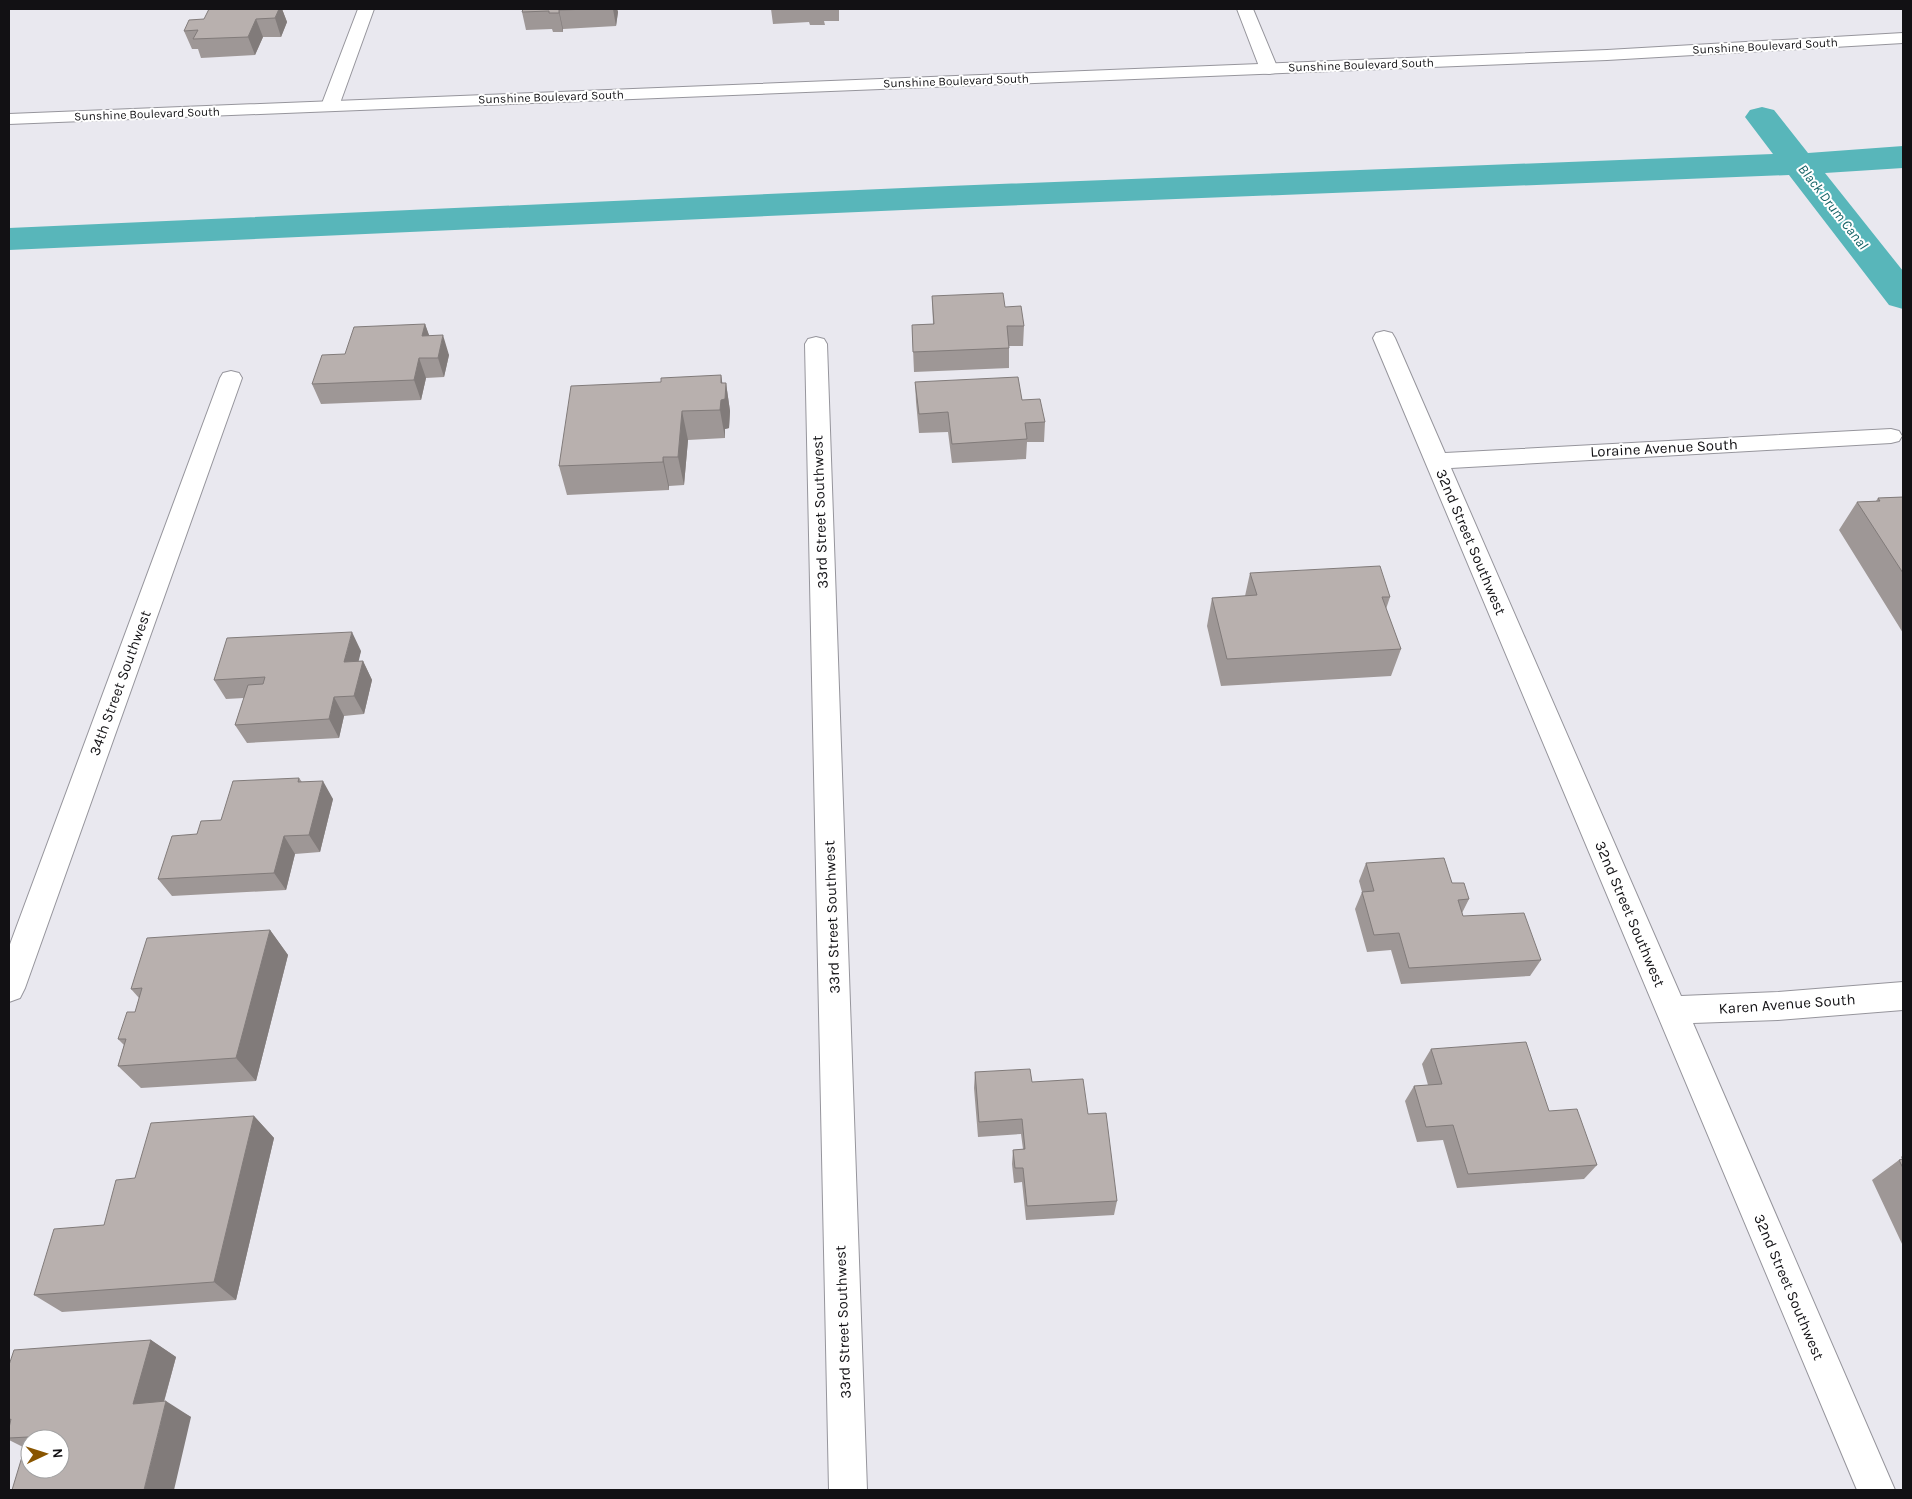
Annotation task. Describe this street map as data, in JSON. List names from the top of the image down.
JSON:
{
  "streets": {
    "street": [
      "Sunshine Boulevard South",
      "Loraine Avenue South",
      "33rd Street Southwest",
      "32nd Street Southwest",
      "34th Street Southwest",
      "Karen Avenue South"
    ]
  },
  "crossings": [
    ["Loraine Avenue South", "32nd Street Southwest"],
    ["32nd Street Southwest", "Karen Avenue South"]
  ],
  "water": ["Black Drum Canal"],
  "north": "right"
}
